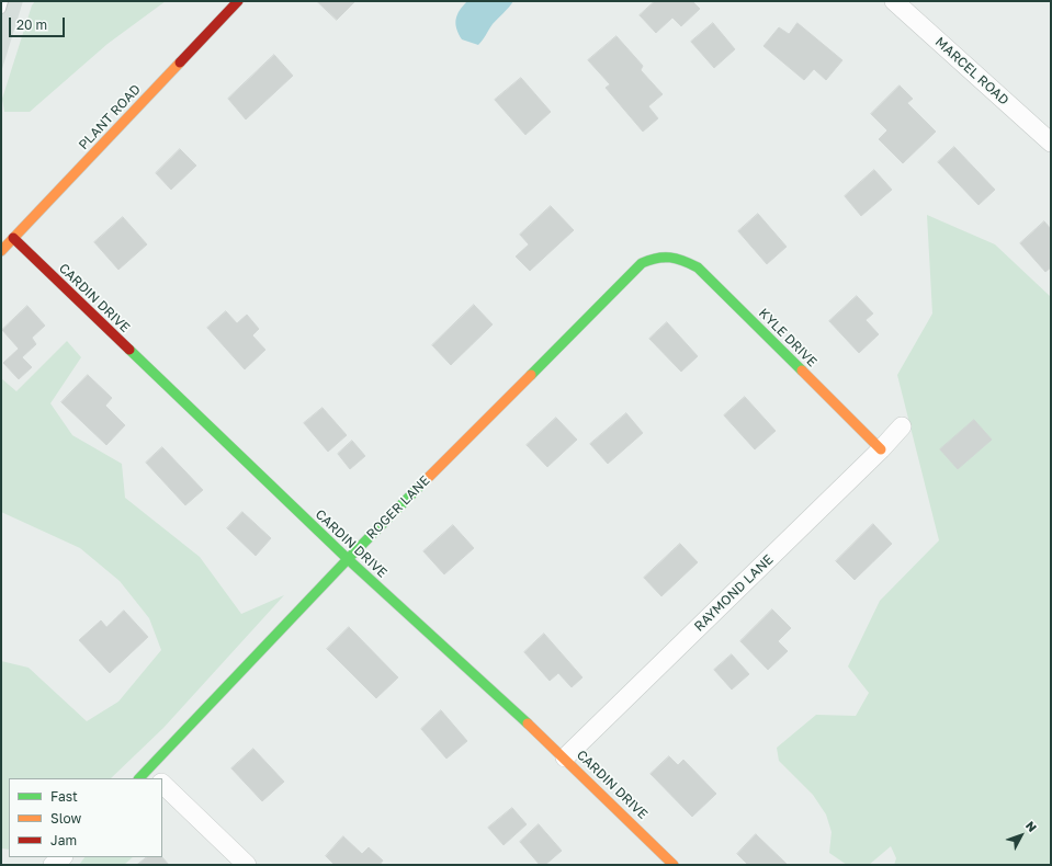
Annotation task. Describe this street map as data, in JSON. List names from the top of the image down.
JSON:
{
  "streets": {
    "street": [
      "MARCEL ROAD",
      "PLANT ROAD",
      "CARDIN DRIVE",
      "KYLE DRIVE",
      "ROGER LANE",
      "RAYMOND LANE"
    ]
  },
  "crossings": [
    ["PLANT ROAD", "CARDIN DRIVE"],
    ["CARDIN DRIVE", "ROGER LANE"],
    ["CARDIN DRIVE", "RAYMOND LANE"],
    ["KYLE DRIVE", "ROGER LANE"],
    ["KYLE DRIVE", "RAYMOND LANE"]
  ],
  "legend": ["Fast", "Slow", "Jam"],
  "scale_bar": "20 m",
  "north": "top right"
}
